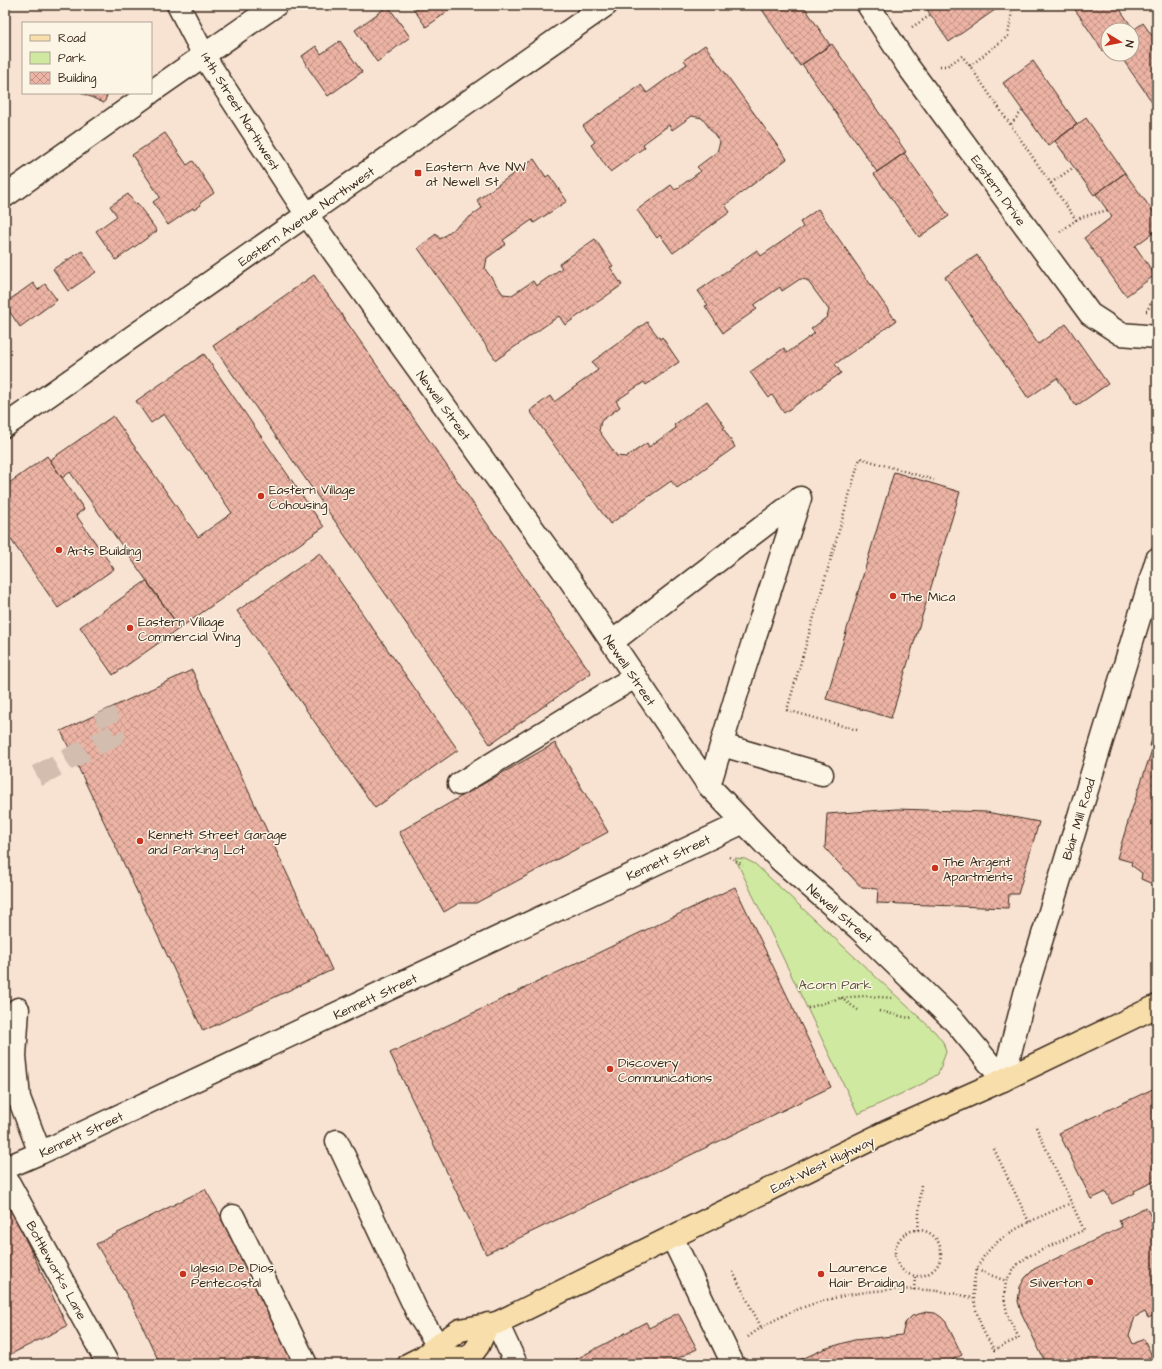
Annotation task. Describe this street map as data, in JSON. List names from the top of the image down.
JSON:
{
  "streets": {
    "main road": ["East-West Highway"],
    "street": [
      "14th Street Northwest",
      "Eastern Drive",
      "Eastern Avenue Northwest",
      "Newell Street",
      "Blair Mill Road",
      "Kennett Street",
      "Bottleworks Lane"
    ]
  },
  "crossings": [
    ["14th Street Northwest", "Eastern Avenue Northwest"],
    ["14th Street Northwest", "Newell Street"],
    ["Eastern Avenue Northwest", "Newell Street"],
    ["Newell Street", "Blair Mill Road"],
    ["Newell Street", "Kennett Street"],
    ["Newell Street", "East-West Highway"],
    ["Blair Mill Road", "East-West Highway"]
  ],
  "parks": ["Acorn Park"],
  "places": {
    "transit": ["Eastern Ave NW at Newell St"],
    "other": [
      "Eastern Village Cohousing",
      "Arts Building",
      "The Mica",
      "Eastern Village Commercial Wing",
      "Kennett Street Garage and Parking Lot",
      "The Argent Apartments",
      "Discovery Communications",
      "Iglesia De Dios Pentecostal",
      "Laurence Hair Braiding",
      "Silverton"
    ]
  },
  "legend": ["Road", "Park", "Building"],
  "north": "right"
}
